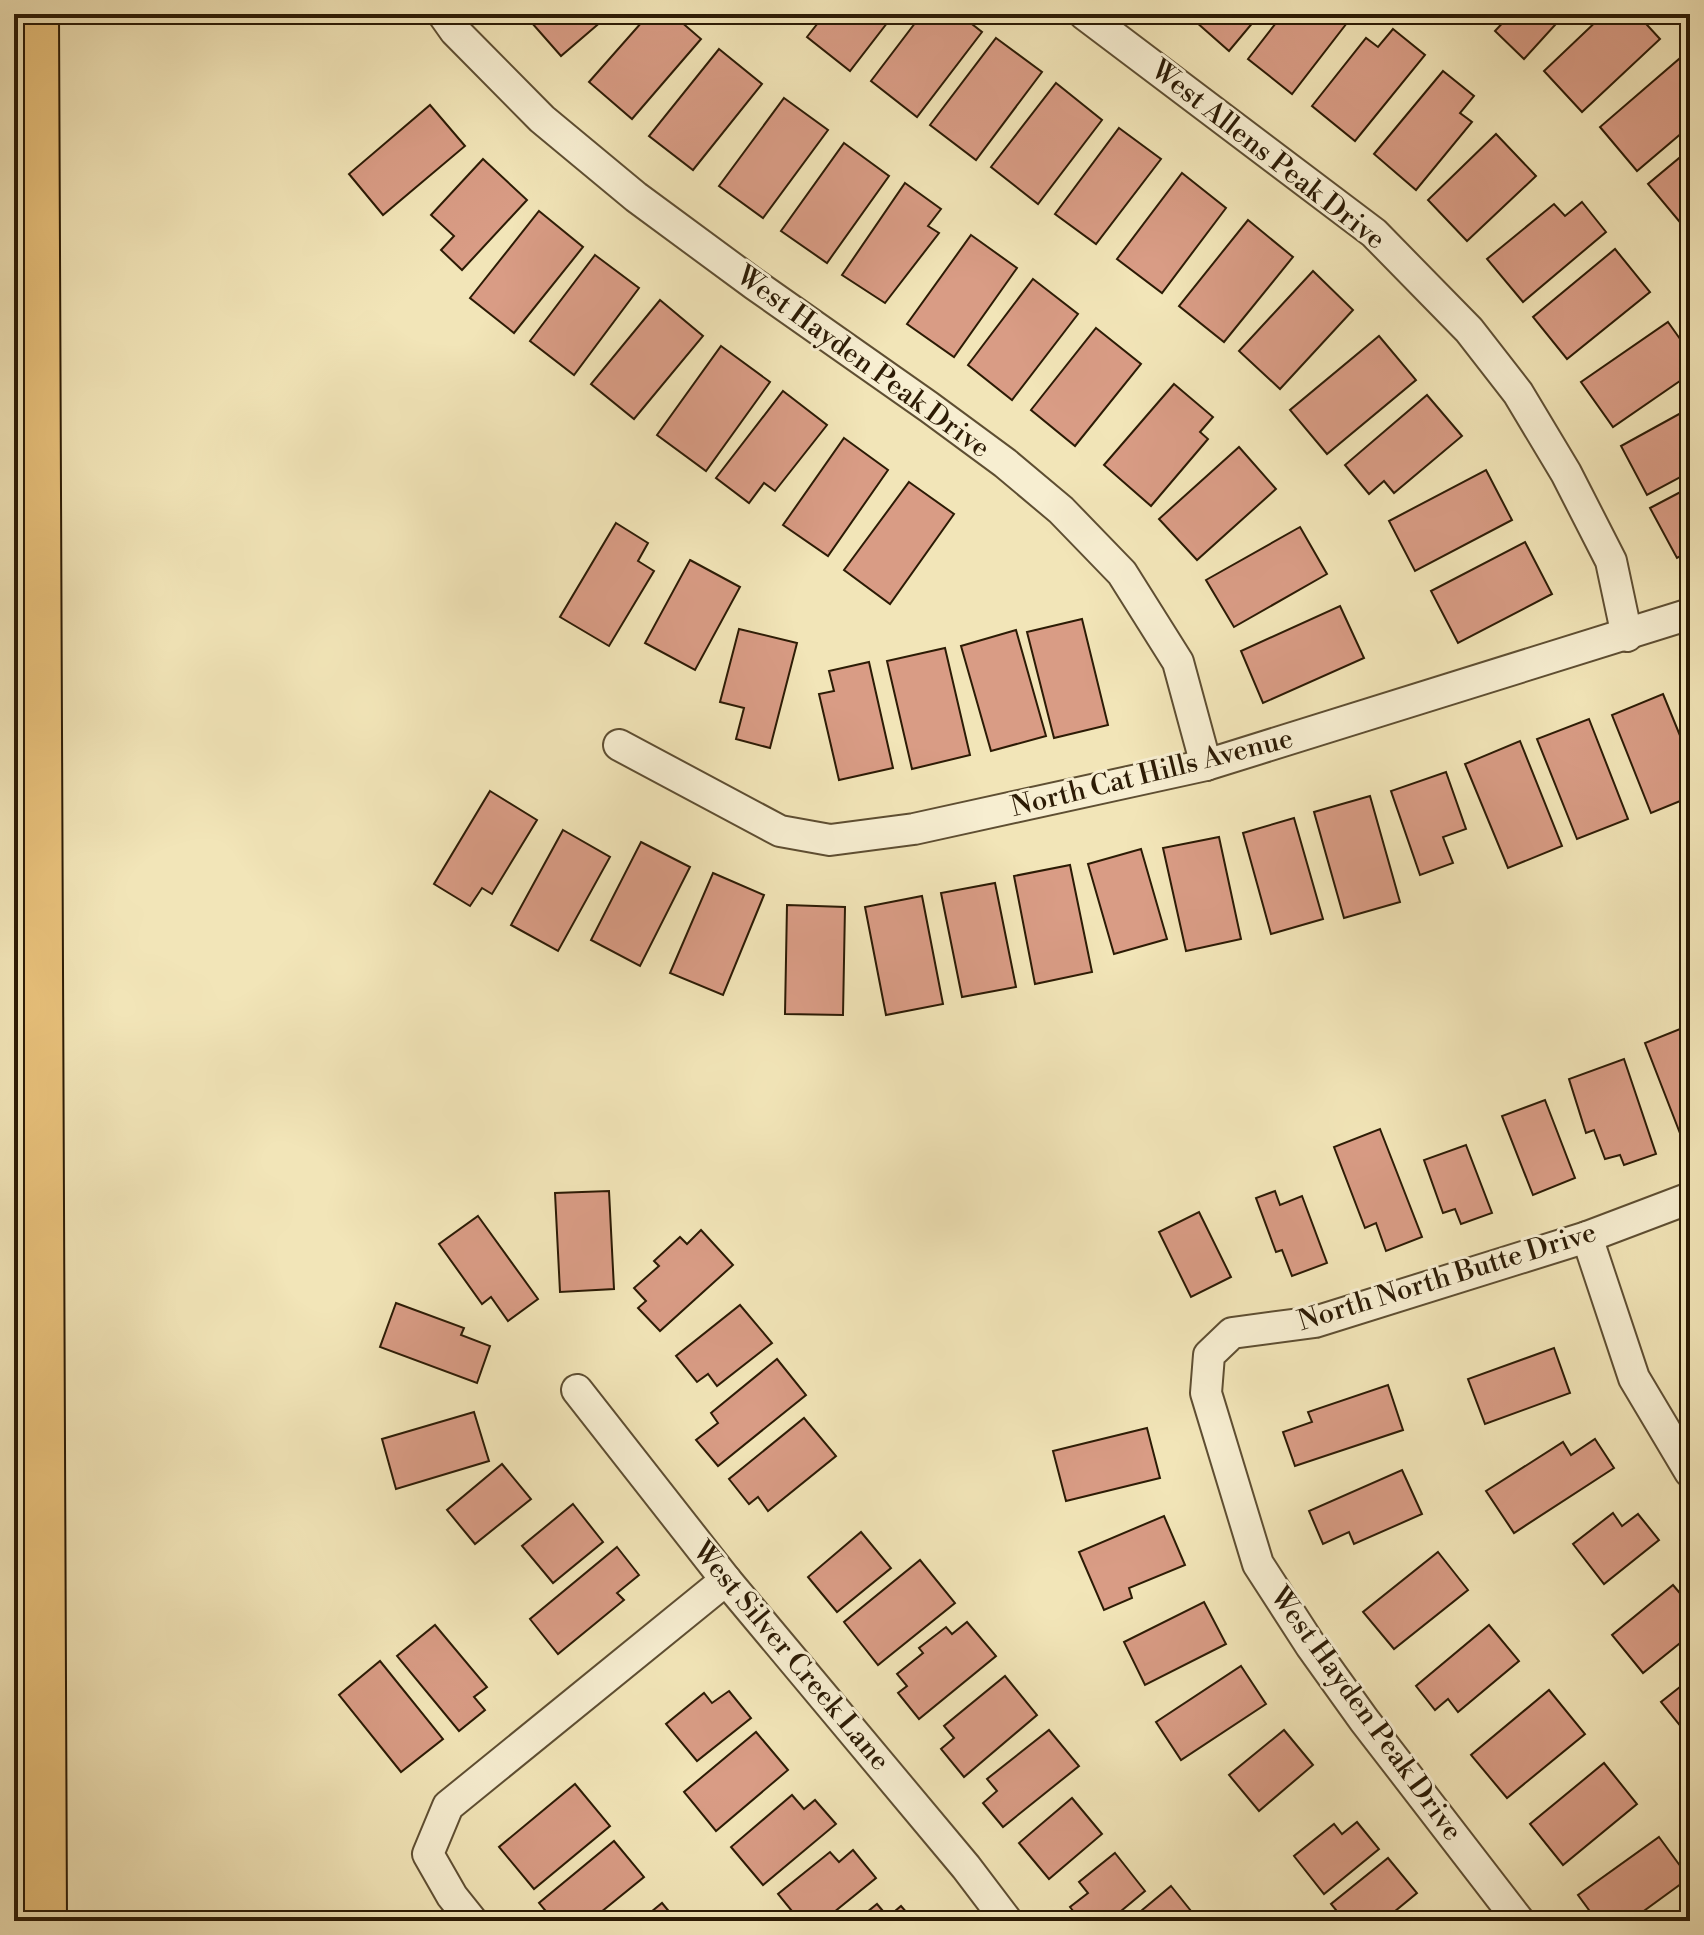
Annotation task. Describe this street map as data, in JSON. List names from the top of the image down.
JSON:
{
  "streets": {
    "street": [
      "West Allens Peak Drive",
      "West Hayden Peak Drive",
      "North Cat Hills Avenue",
      "North North Butte Drive",
      "West Silver Creek Lane"
    ]
  },
  "crossings": [
    ["West Allens Peak Drive", "North Cat Hills Avenue"],
    ["West Hayden Peak Drive", "North Cat Hills Avenue"],
    ["West Hayden Peak Drive", "North North Butte Drive"]
  ]
}
